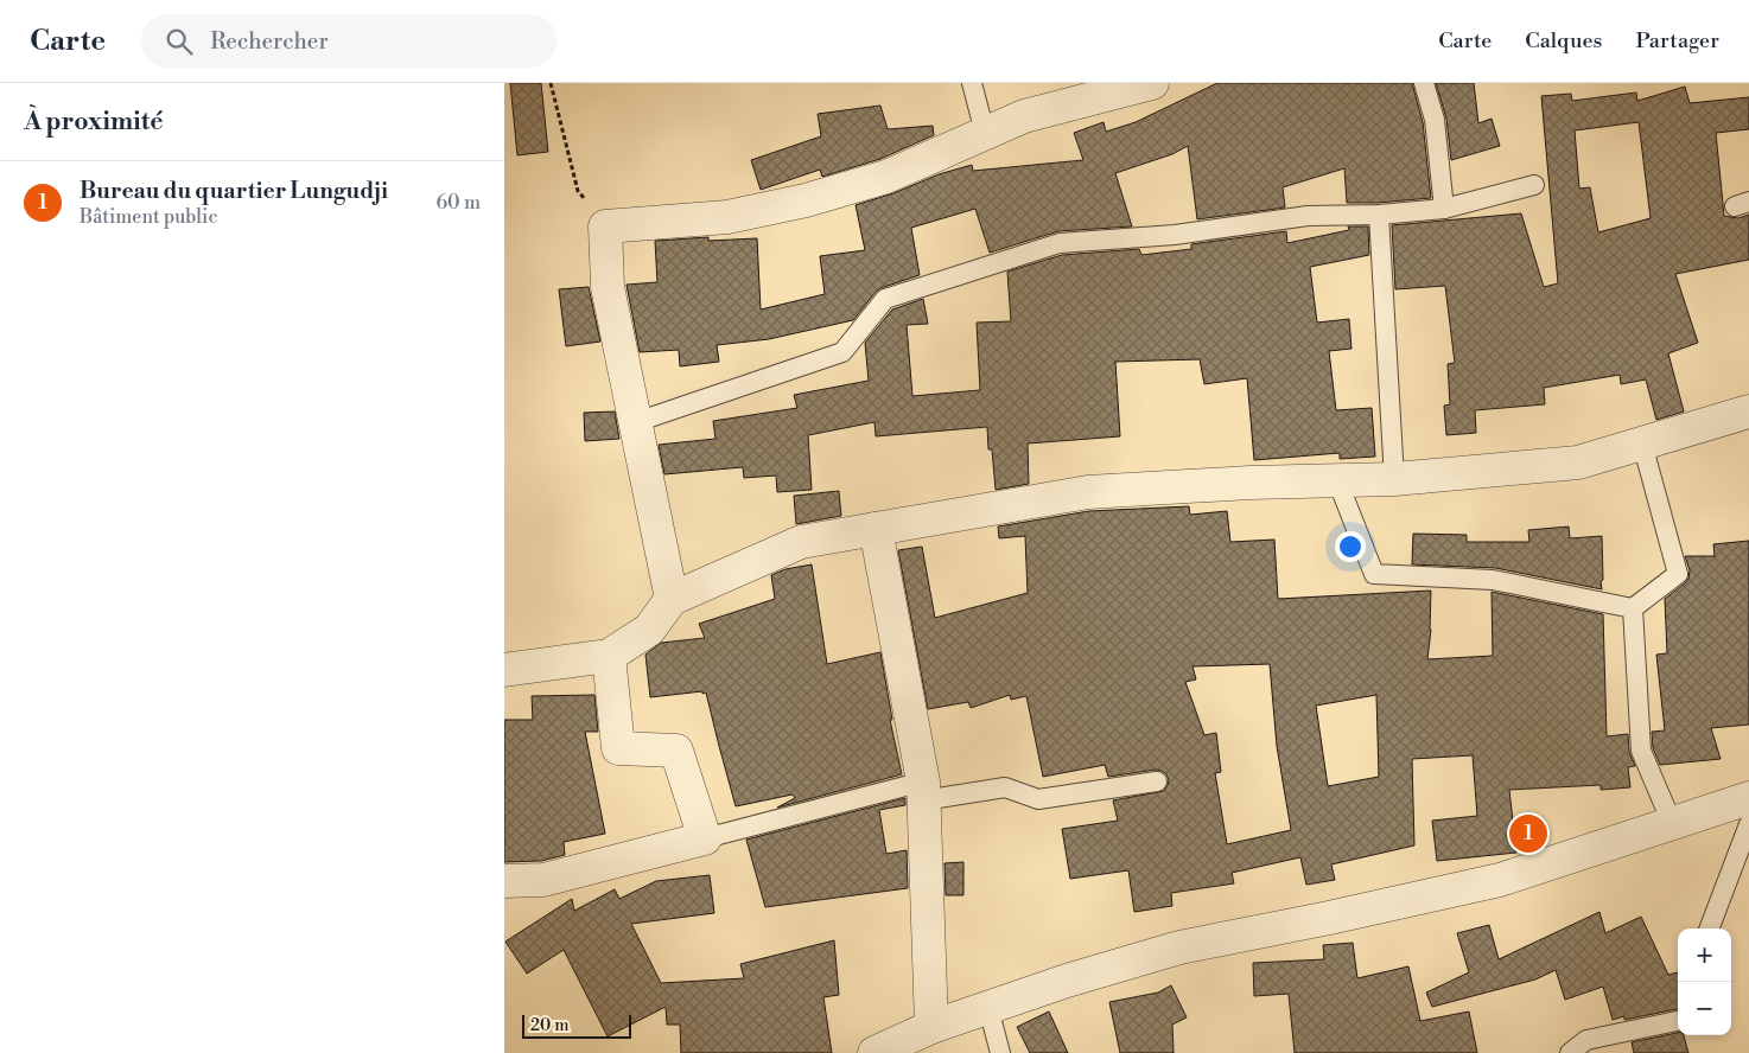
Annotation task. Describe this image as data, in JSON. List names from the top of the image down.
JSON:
{
  "scale_bar": "20 m",
  "page": {
    "header": "Carte",
    "search": "Rechercher",
    "nav": ["Carte", "Calques", "Partager"],
    "heading": "À proximité",
    "list": [
      {
        "mark": "1",
        "name": "Bureau du quartier Lungudji",
        "note": "Bâtiment public",
        "value": "60 m"
      }
    ],
    "pins": "1",
    "map_buttons": ["+", "−"],
    "scale": "20 m"
  }
}
